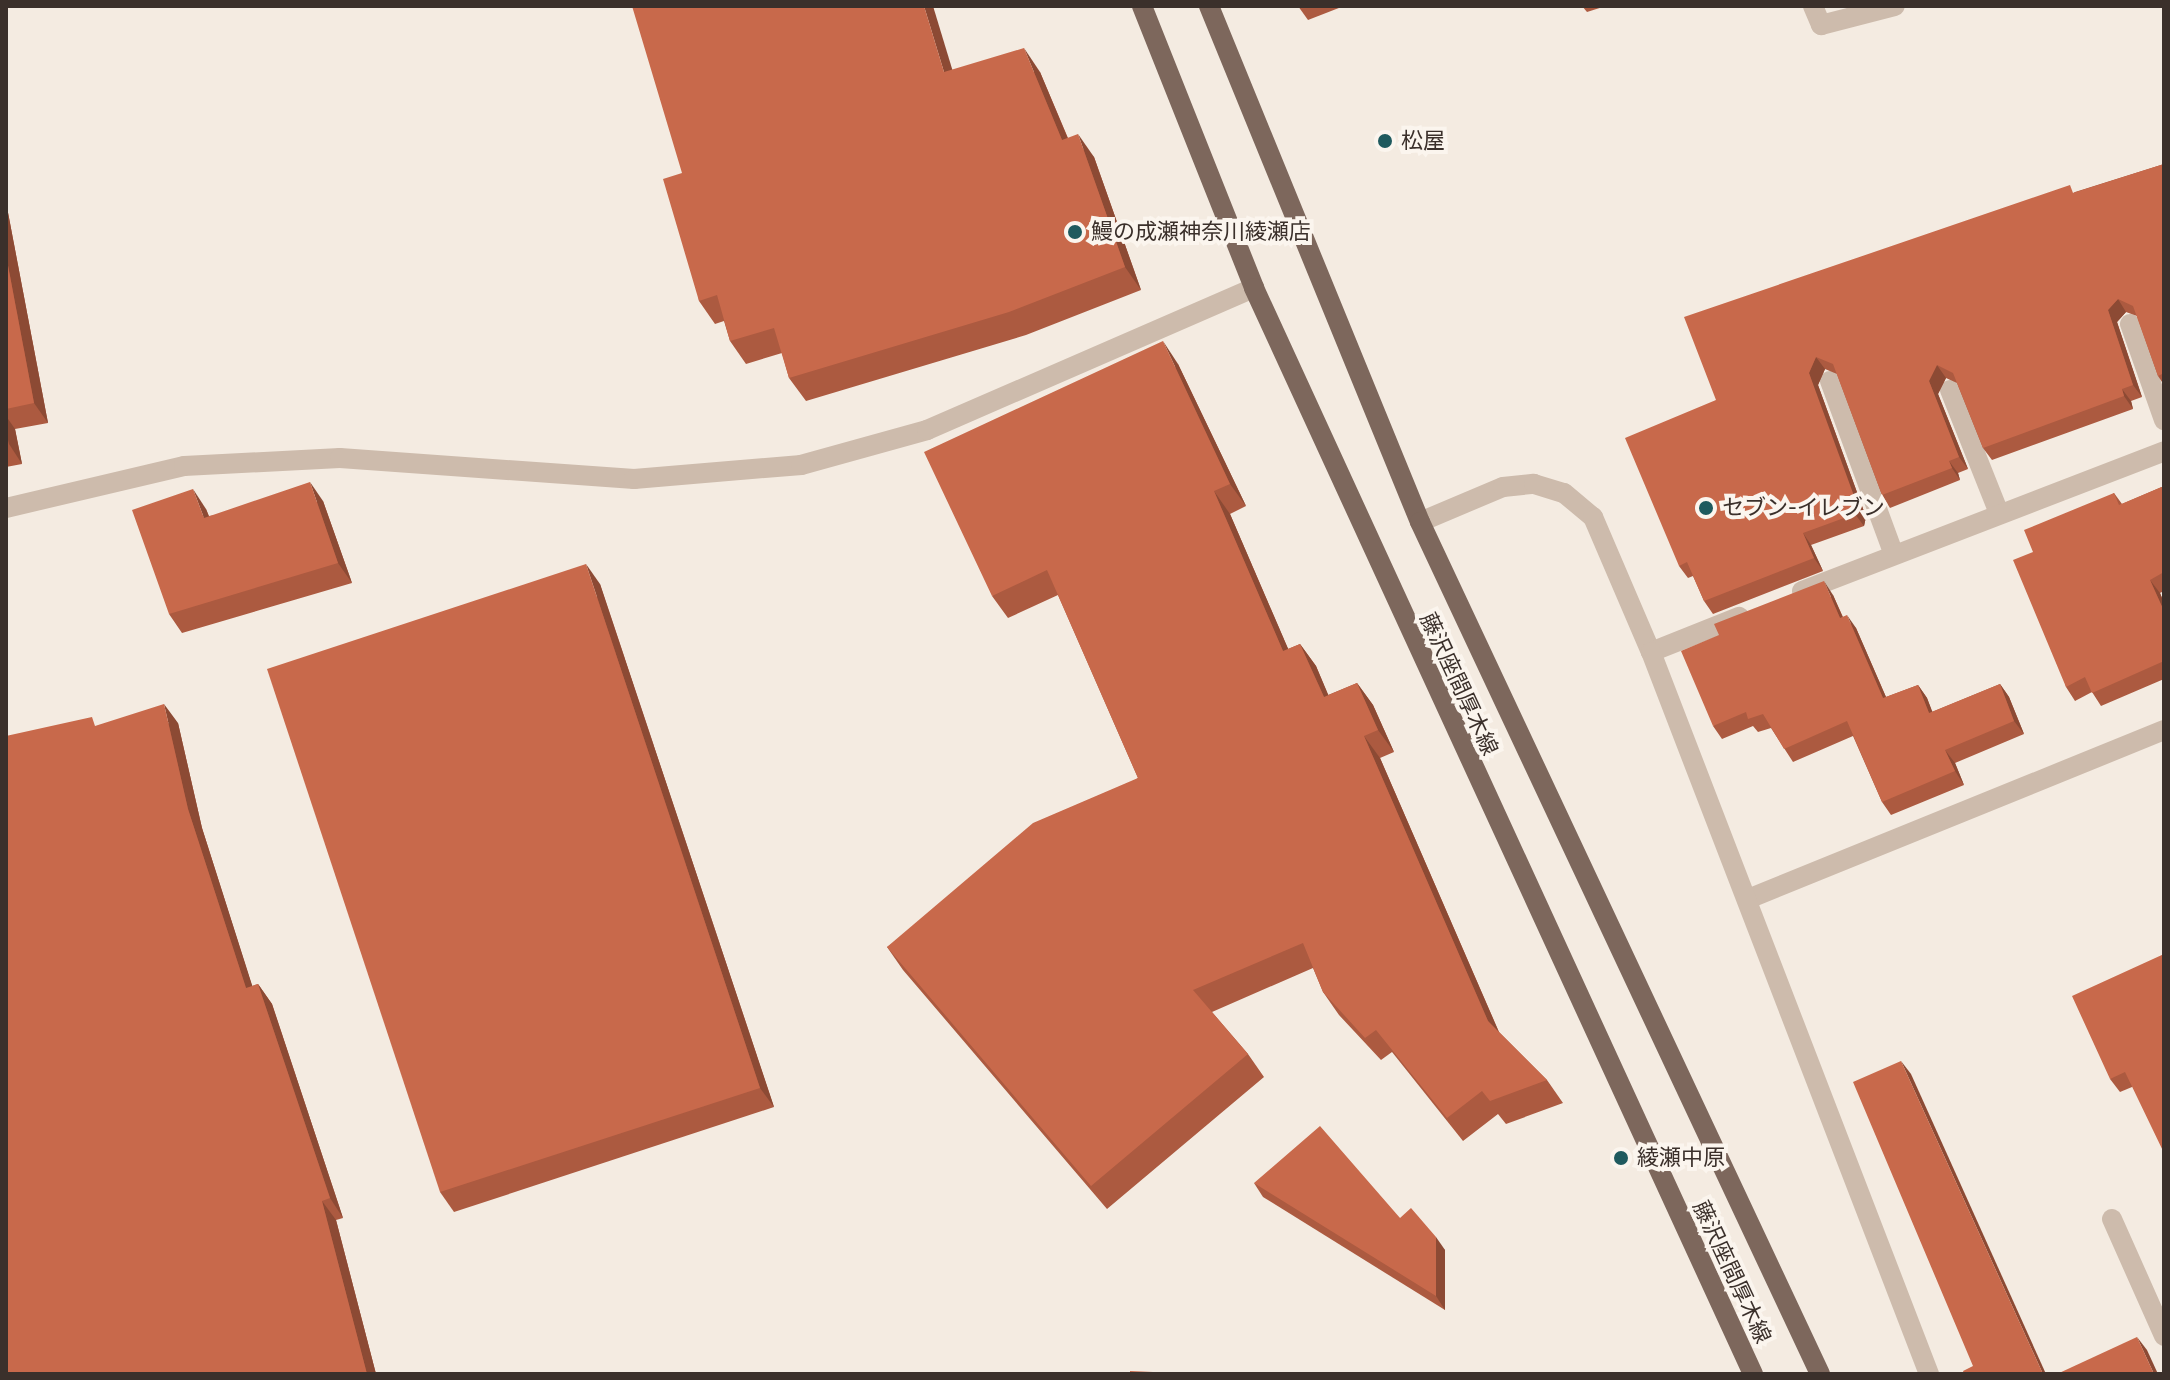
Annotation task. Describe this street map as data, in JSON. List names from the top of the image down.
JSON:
{
  "streets": {
    "main road": ["藤沢座間厚木線"]
  },
  "places": [
    "松屋",
    "鰻の成瀬神奈川綾瀬店",
    "セブン-イレブン",
    "綾瀬中原"
  ]
}
